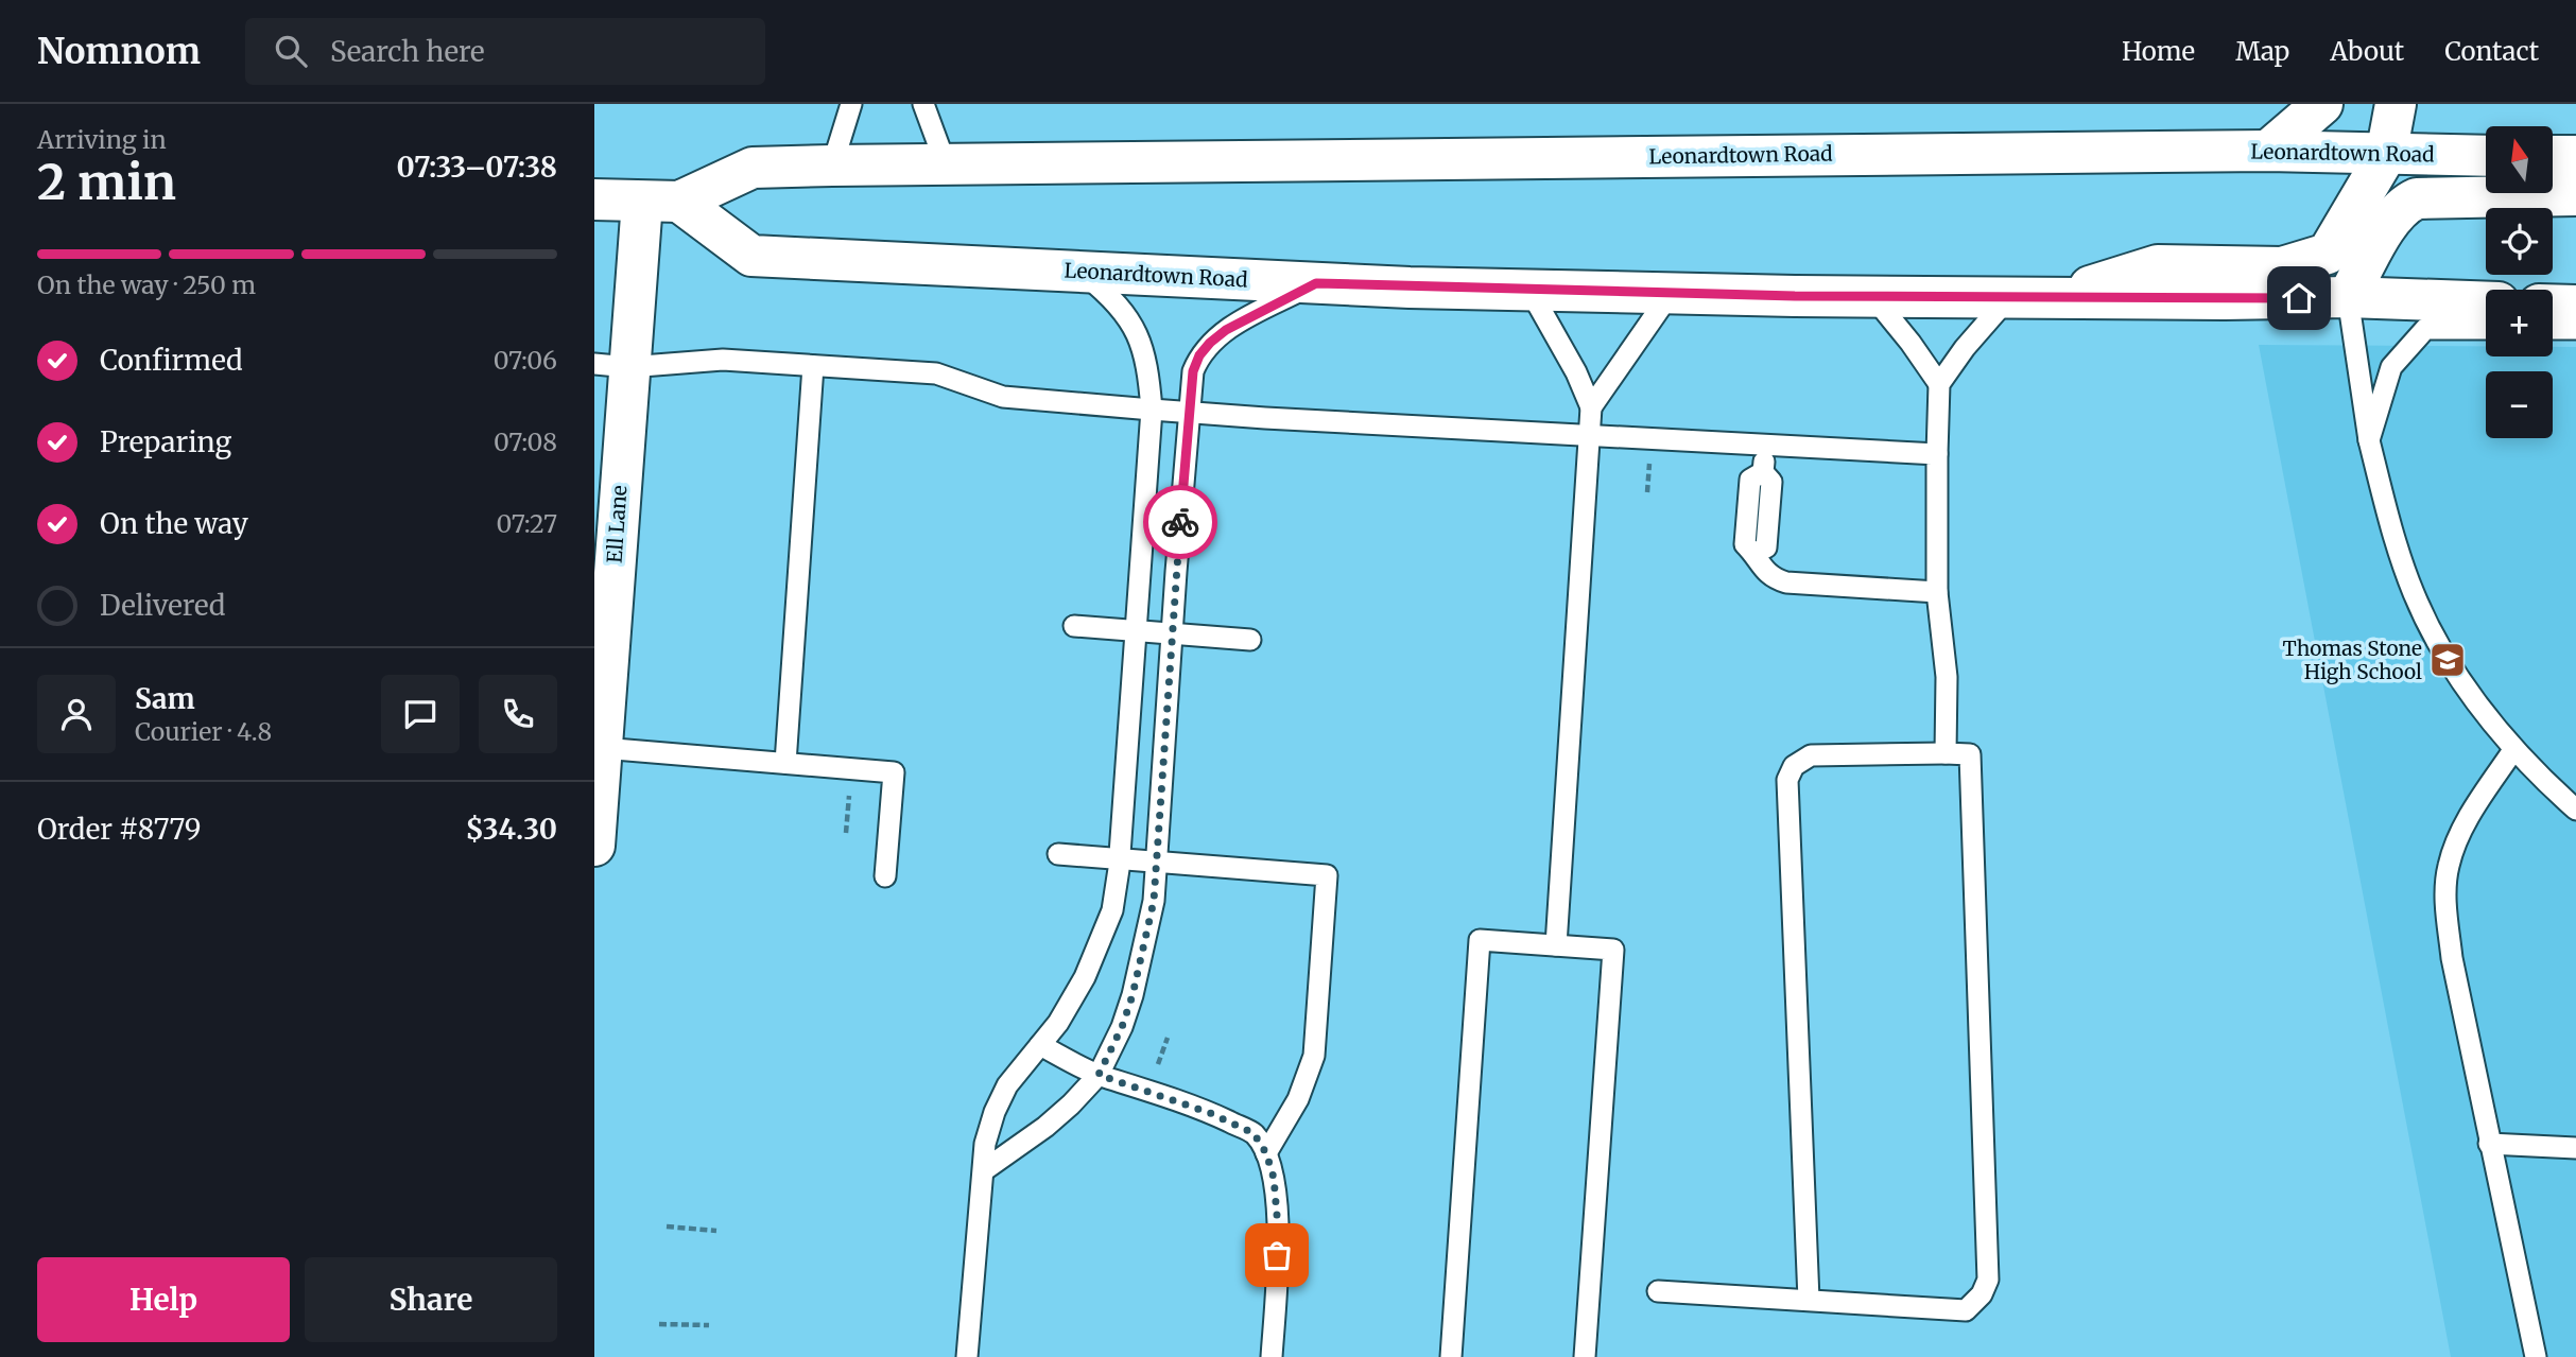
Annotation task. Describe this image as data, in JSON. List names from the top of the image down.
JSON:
{
  "streets": {
    "main road": ["Leonardtown Road", "Ell Lane"]
  },
  "crossings": [
    ["Leonardtown Road", "Ell Lane"]
  ],
  "places": {
    "school or university": ["Thomas Stone High School"]
  },
  "north": "top",
  "page": {
    "header": "Nomnom",
    "search": "Search here",
    "nav": [
      "Home",
      "Map",
      "About",
      "Contact"
    ],
    "heading": ["2 min", "Arriving in", "07:33–07:38"],
    "panel": [
      "Sam",
      "Courier · 4.8",
      "Order #8779",
      "$34.30"
    ],
    "map_buttons": ["+", "−"],
    "bar": "On the way · 250 m",
    "list": [
      ["Confirmed", "07:06"],
      ["Preparing", "07:08"],
      ["On the way", "07:27"],
      "Delivered"
    ],
    "buttons": ["Help", "Share"]
  }
}
